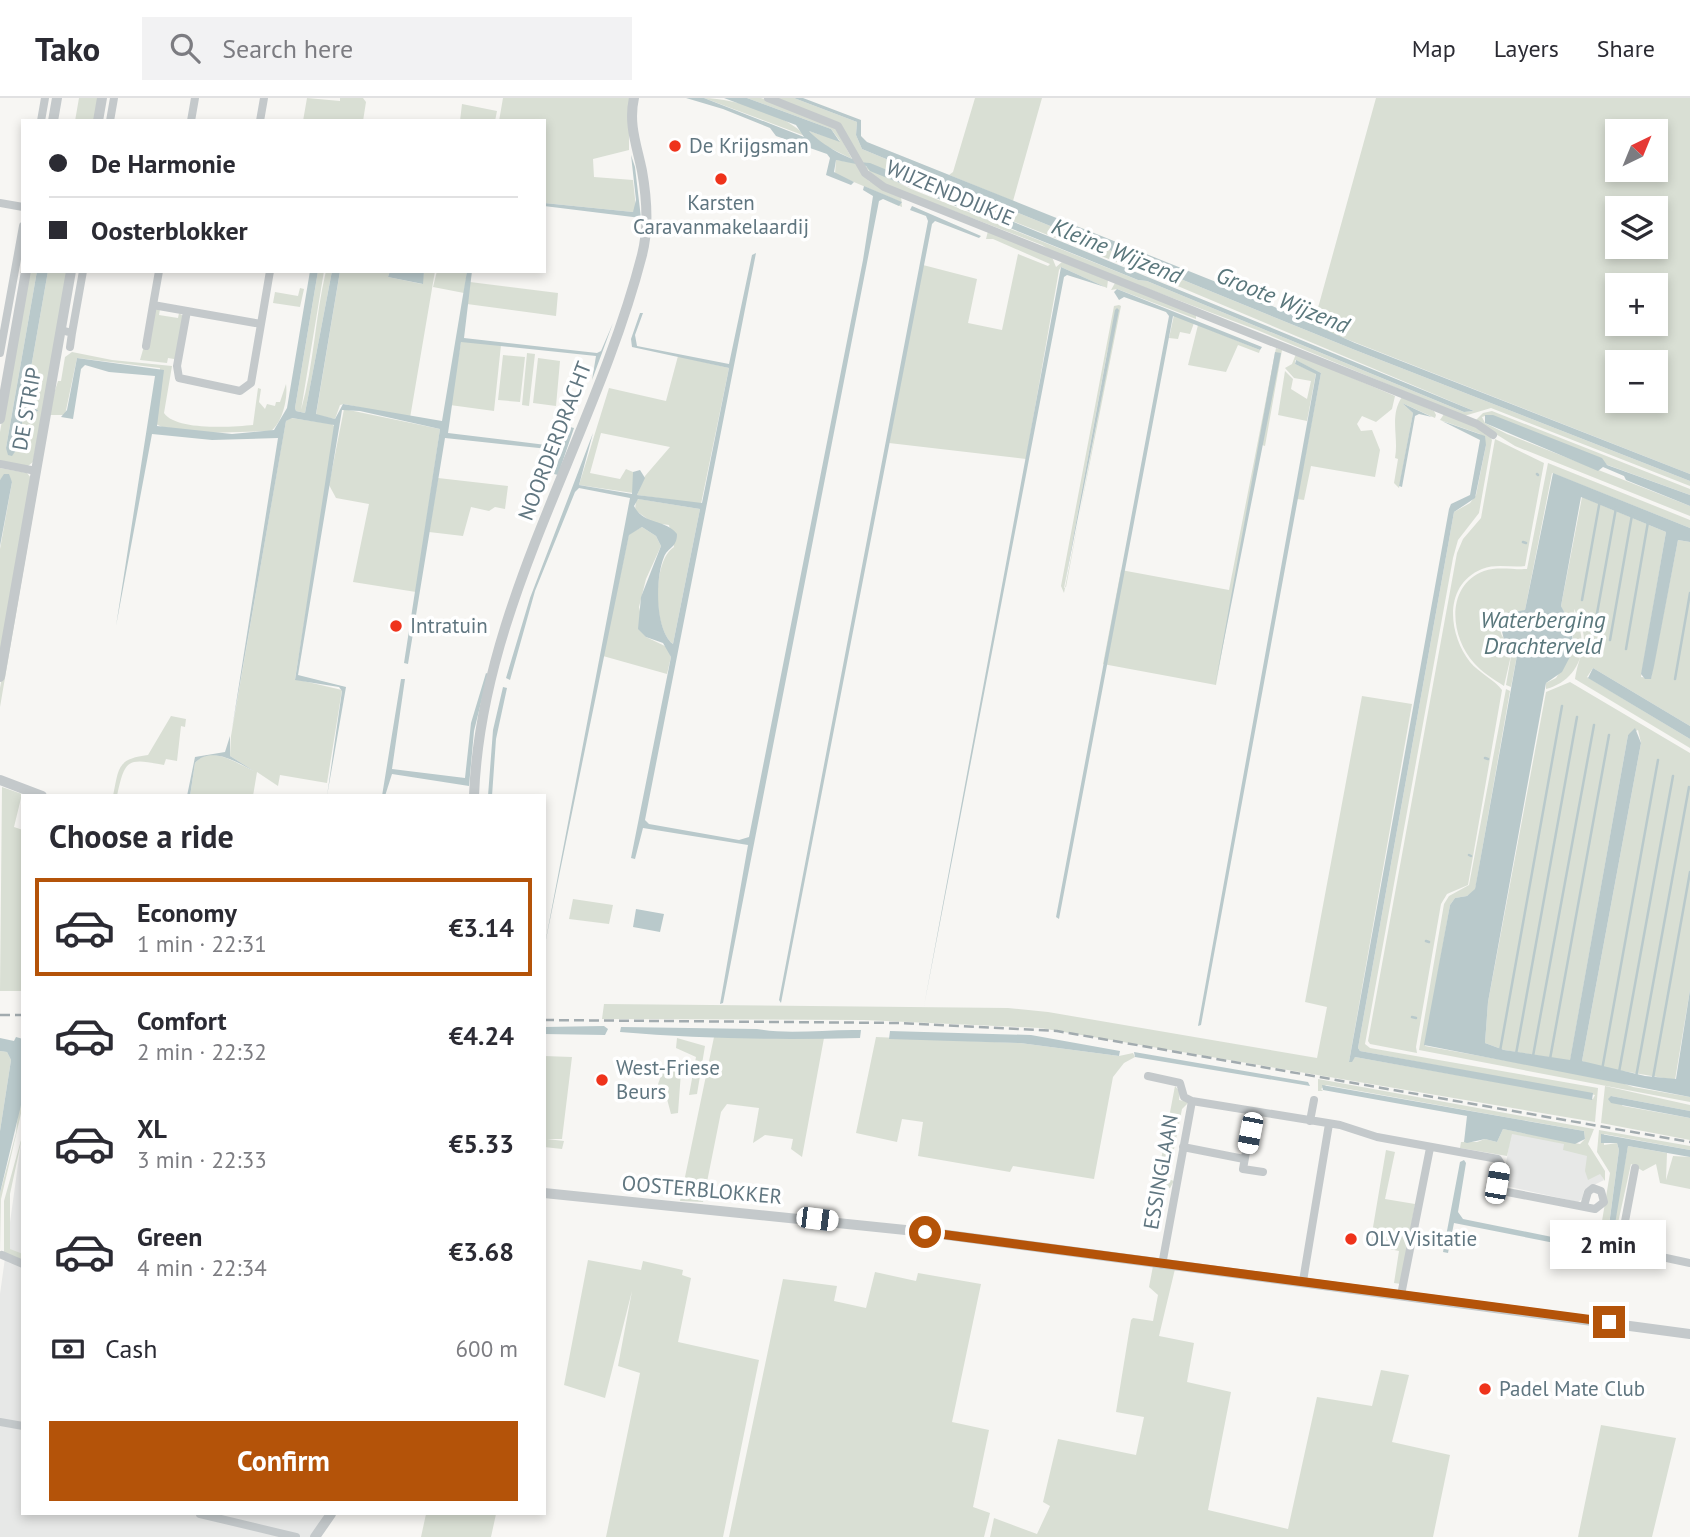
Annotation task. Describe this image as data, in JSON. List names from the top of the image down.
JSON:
{
  "streets": {
    "street": [
      "WIJZENDDIJKJE",
      "DE STRIP",
      "NOORDERDRACHT",
      "ESSINGLAAN",
      "OOSTERBLOKKER"
    ]
  },
  "crossings": [
    ["ESSINGLAAN", "OOSTERBLOKKER"]
  ],
  "water": ["Kleine Wijzend", "Groote Wijzend", "Waterberging Drachterveld"],
  "places": [
    "De Krijgsman",
    "Karsten Caravanmakelaardij",
    "Intratuin",
    "West-Friese Beurs",
    "OLV Visitatie",
    "Padel Mate Club"
  ],
  "north": "top right",
  "page": {
    "header": "Tako",
    "search": "Search here",
    "nav": ["Map", "Layers", "Share"],
    "map_buttons": ["+", "−"],
    "banner": ["De Harmonie", "Oosterblokker"],
    "heading": "Choose a ride",
    "list": [
      {
        "name": "Economy",
        "note": "1 min · 22:31",
        "value": "€3.14"
      },
      {
        "name": "Comfort",
        "note": "2 min · 22:32",
        "value": "€4.24"
      },
      {
        "name": "XL",
        "note": "3 min · 22:33",
        "value": "€5.33"
      },
      {
        "name": "Green",
        "note": "4 min · 22:34",
        "value": "€3.68"
      }
    ],
    "bubble": "2 min",
    "pay": ["Cash", "600 m"],
    "buttons": "Confirm"
  }
}
